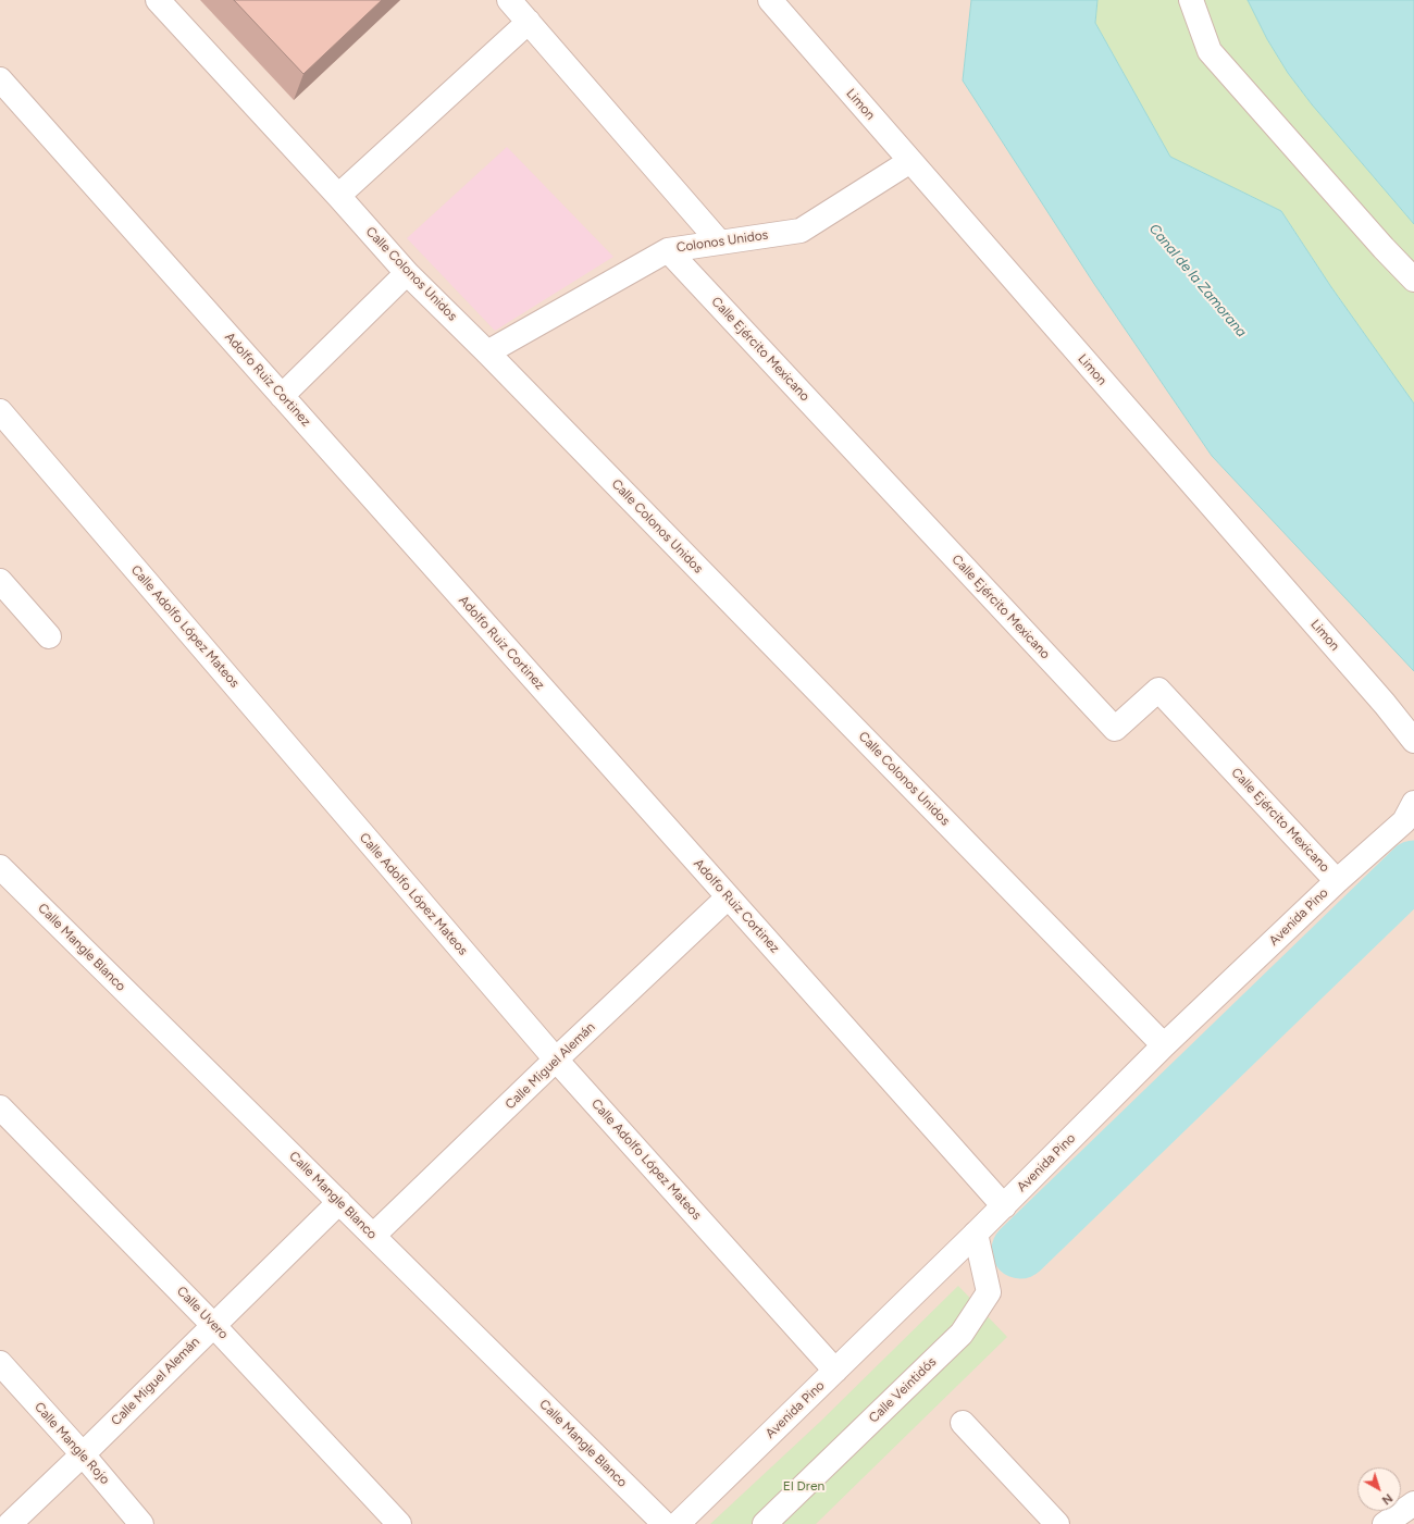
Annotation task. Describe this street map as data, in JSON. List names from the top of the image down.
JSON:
{
  "streets": {
    "street": [
      "Limon",
      "Colonos Unidos",
      "Calle Colonos Unidos",
      "Calle Ejército Mexicano",
      "Adolfo Ruiz Cortinez",
      "Calle Adolfo López Mateos",
      "Avenida Pino",
      "Calle Mangle Blanco",
      "Calle Miguel Alemán",
      "Calle Uvero",
      "Calle Veintidós",
      "Calle Mangle Rojo"
    ]
  },
  "crossings": [
    ["Limon", "Colonos Unidos"],
    ["Colonos Unidos", "Calle Colonos Unidos"],
    ["Colonos Unidos", "Calle Ejército Mexicano"],
    ["Calle Colonos Unidos", "Avenida Pino"],
    ["Calle Ejército Mexicano", "Avenida Pino"],
    ["Adolfo Ruiz Cortinez", "Avenida Pino"],
    ["Adolfo Ruiz Cortinez", "Calle Miguel Alemán"],
    ["Calle Adolfo López Mateos", "Avenida Pino"],
    ["Calle Adolfo López Mateos", "Calle Miguel Alemán"],
    ["Avenida Pino", "Calle Veintidós"],
    ["Calle Mangle Blanco", "Calle Miguel Alemán"],
    ["Calle Miguel Alemán", "Calle Uvero"],
    ["Calle Miguel Alemán", "Calle Mangle Rojo"]
  ],
  "water": ["Canal de la Zamorana"],
  "parks": ["El Dren"],
  "north": "bottom right"
}
